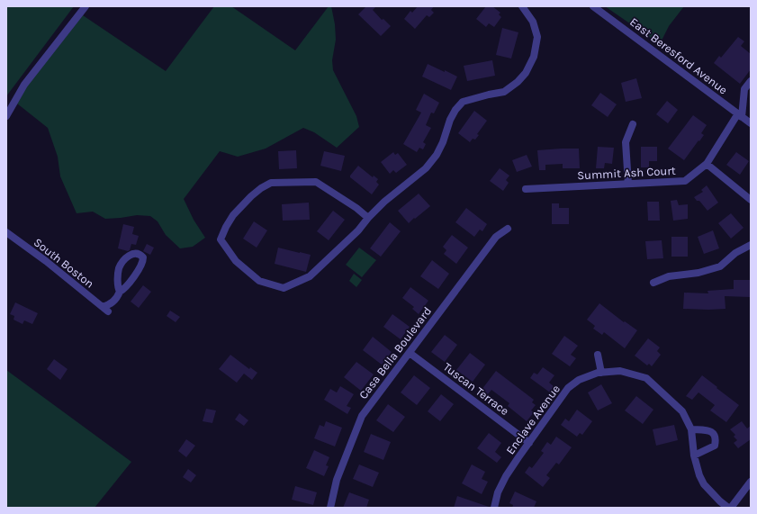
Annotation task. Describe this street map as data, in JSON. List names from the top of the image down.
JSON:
{
  "streets": {
    "street": [
      "East Beresford Avenue",
      "Summit Ash Court",
      "South Boston",
      "Casa Bella Boulevard",
      "Tuscan Terrace",
      "Enclave Avenue"
    ]
  },
  "crossings": [
    ["East Beresford Avenue", "Summit Ash Court"],
    ["Casa Bella Boulevard", "Tuscan Terrace"],
    ["Tuscan Terrace", "Enclave Avenue"]
  ]
}
